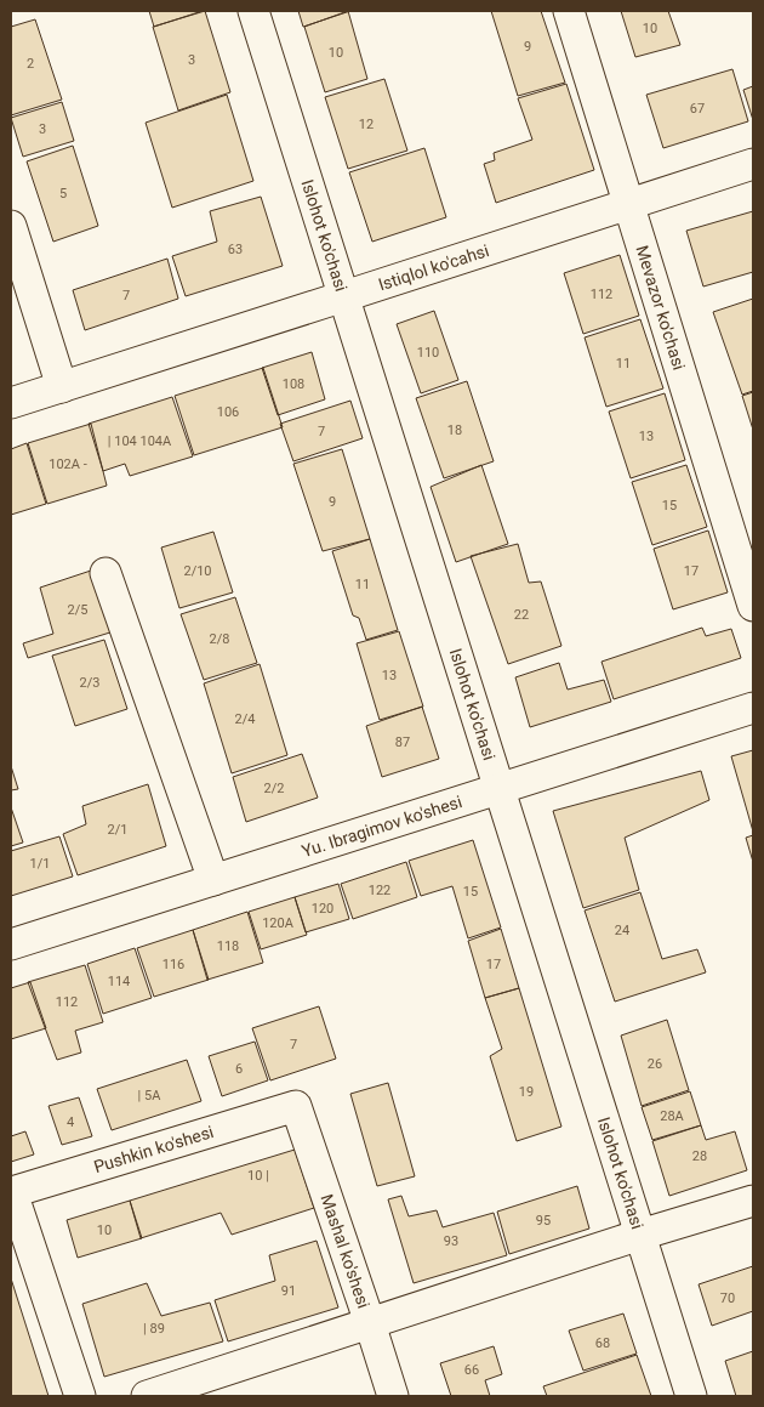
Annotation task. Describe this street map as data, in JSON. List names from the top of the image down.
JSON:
{
  "streets": {
    "street": [
      "Islohot ko'chasi",
      "Istiqlol ko'cahsi",
      "Mevazor ko'chasi",
      "Yu. Ibragimov ko'shesi",
      "Pushkin ko'shesi",
      "Mashal ko'shesi"
    ]
  },
  "crossings": [
    ["Islohot ko'chasi", "Istiqlol ko'cahsi"],
    ["Islohot ko'chasi", "Yu. Ibragimov ko'shesi"],
    ["Istiqlol ko'cahsi", "Mevazor ko'chasi"],
    ["Pushkin ko'shesi", "Mashal ko'shesi"]
  ],
  "house_numbers": [
    "10",
    "9",
    "10",
    "3",
    "2",
    "67",
    "12",
    "3",
    "5",
    "63",
    "112",
    "7",
    "110",
    "11",
    "108",
    "106",
    "18",
    "7",
    "13",
    "| 104 104A",
    "102A -",
    "9",
    "15",
    "2/10",
    "17",
    "11",
    "2/5",
    "22",
    "2/8",
    "13",
    "2/3",
    "2/4",
    "87",
    "2/2",
    "2/1",
    "1/1",
    "122",
    "15",
    "120",
    "120A",
    "24",
    "118",
    "116",
    "17",
    "114",
    "112",
    "7",
    "26",
    "6",
    "19",
    "| 5A",
    "28A",
    "4",
    "28",
    "10 |",
    "95",
    "10",
    "93",
    "91",
    "70",
    "| 89",
    "68",
    "66"
  ]
}
